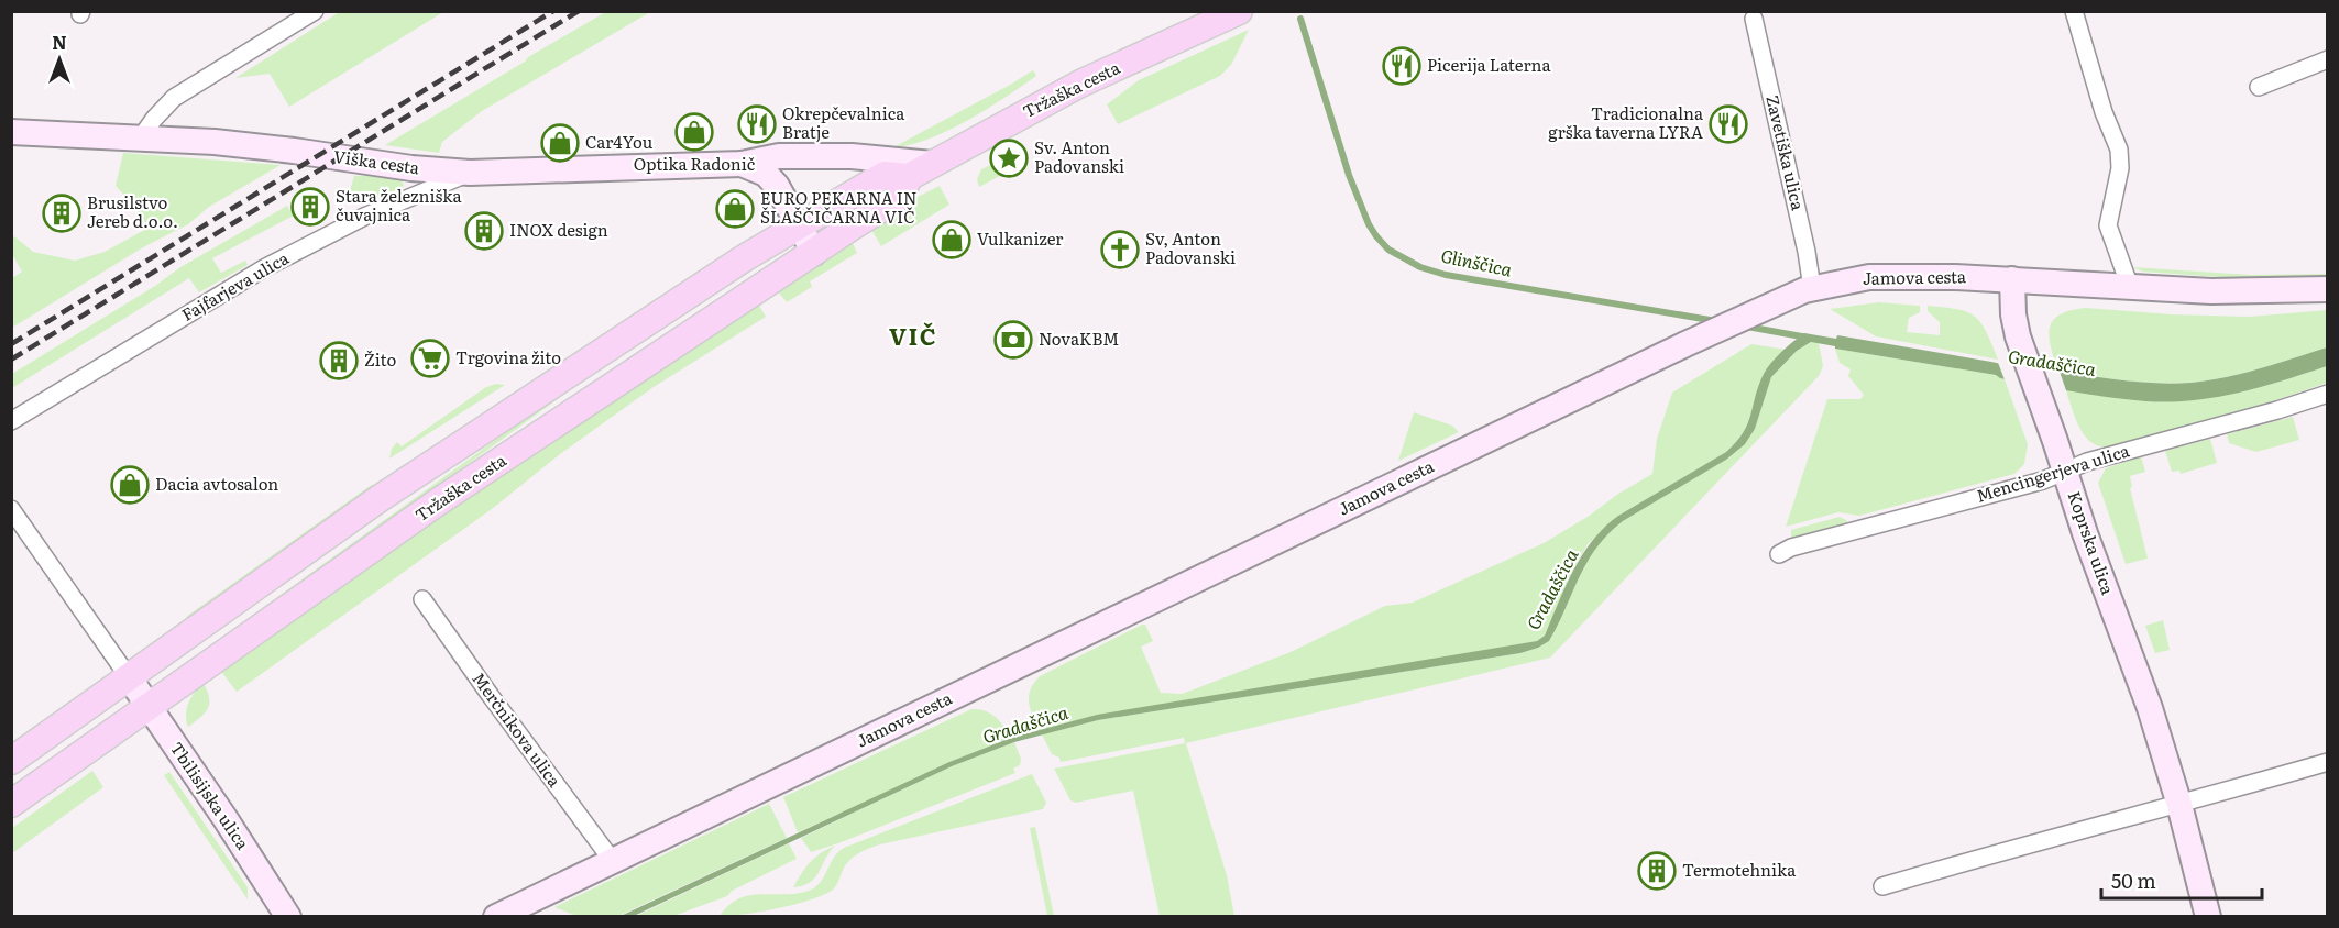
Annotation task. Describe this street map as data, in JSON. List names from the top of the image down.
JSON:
{
  "streets": {
    "main road": ["Tržaška cesta"],
    "street": [
      "Zavetiška ulica",
      "Viška cesta",
      "Jamova cesta",
      "Fajfarjeva ulica",
      "Mencingerjeva ulica",
      "Koprska ulica",
      "Merčnikova ulica",
      "Tbilisijska ulica"
    ]
  },
  "crossings": [
    ["Tržaška cesta", "Viška cesta"],
    ["Tržaška cesta", "Tbilisijska ulica"],
    ["Zavetiška ulica", "Jamova cesta"],
    ["Viška cesta", "Fajfarjeva ulica"],
    ["Jamova cesta", "Koprska ulica"],
    ["Jamova cesta", "Merčnikova ulica"],
    ["Mencingerjeva ulica", "Koprska ulica"]
  ],
  "districts": ["VIČ"],
  "water": ["Glinščica", "Gradaščica"],
  "places": {
    "restaurant": ["Picerija Laterna", "Okrepčevalnica Bratje", "Tradicionalna grška taverna LYRA"],
    "shop": [
      "Optika Radonič",
      "Car4You",
      "EURO PEKARNA IN ŠLAŠČIČARNA VIČ",
      "Vulkanizer",
      "Dacia avtosalon"
    ],
    "place": ["Sv. Anton Padovanski"],
    "building": [
      "Stara železniška čuvajnica",
      "Brusilstvo Jereb d.o.o.",
      "INOX design",
      "Žito",
      "Termotehnika"
    ],
    "church": ["Sv, Anton Padovanski"],
    "bank": ["NovaKBM"],
    "supermarket": ["Trgovina žito"]
  },
  "scale_bar": "50 m",
  "north": "top"
}
